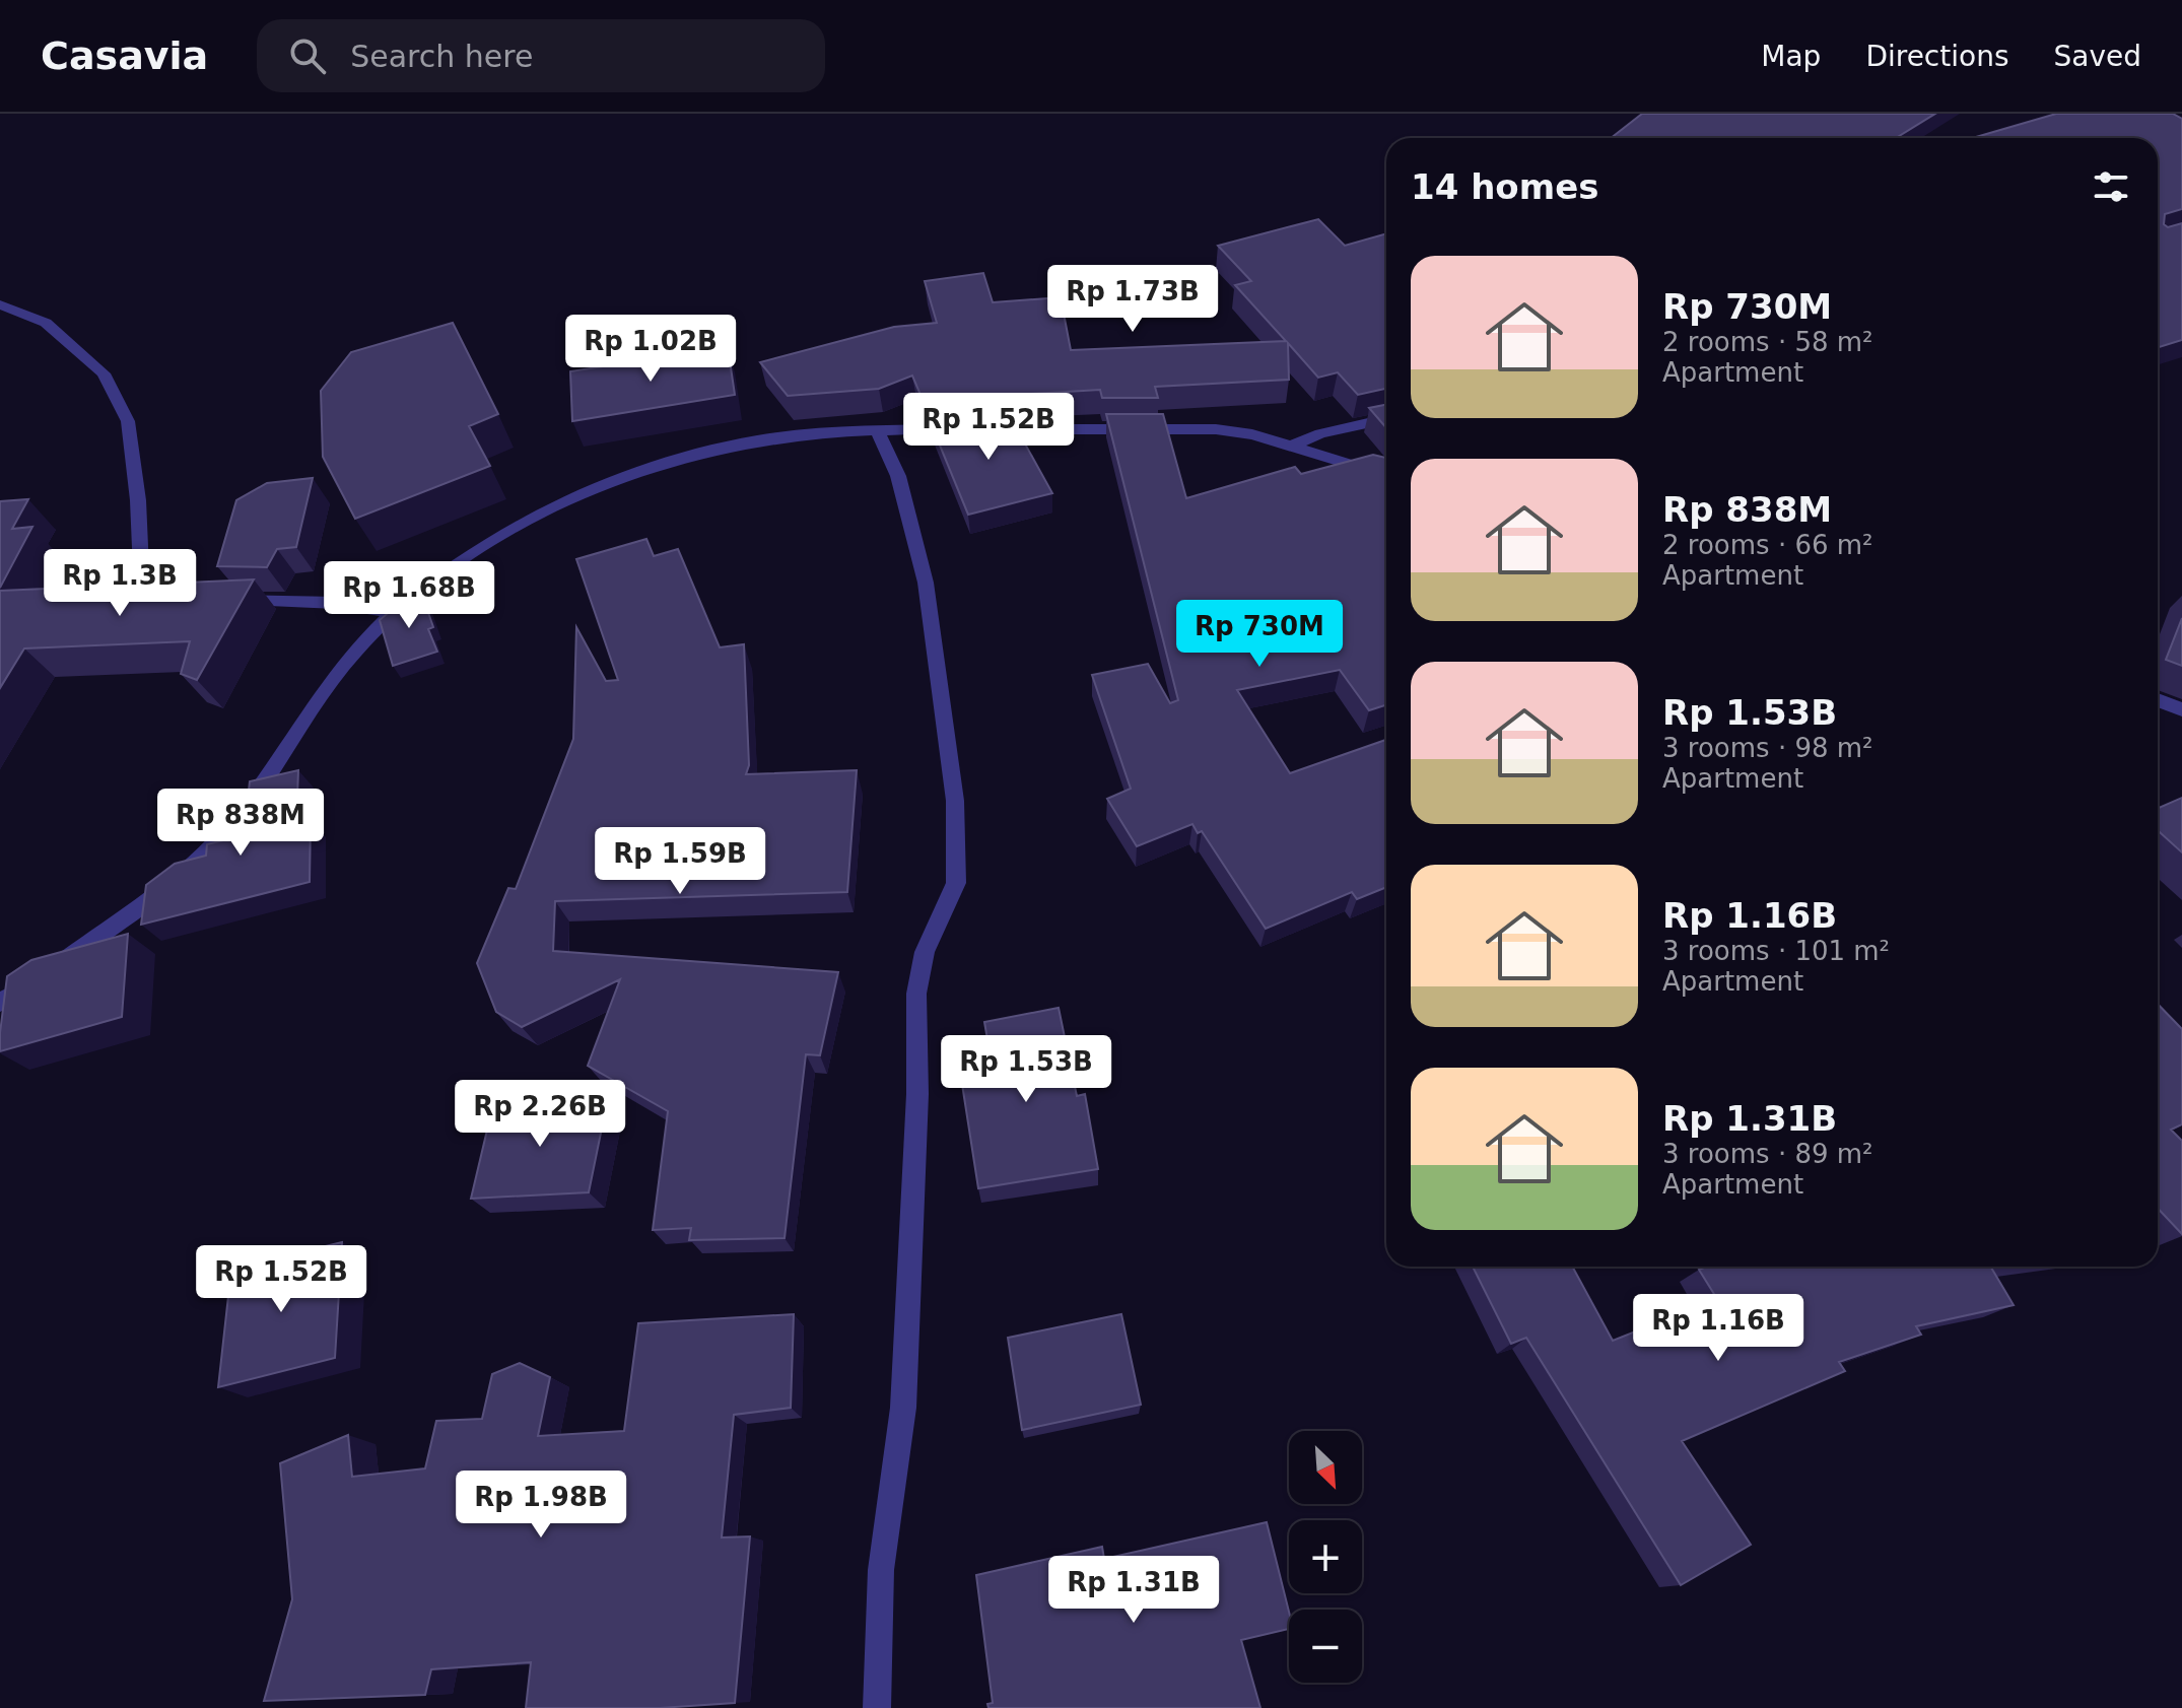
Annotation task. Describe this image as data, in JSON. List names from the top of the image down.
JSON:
{
  "north": "bottom right",
  "page": {
    "header": "Casavia",
    "search": "Search here",
    "nav": ["Map", "Directions", "Saved"],
    "heading": "14 homes",
    "list": [
      {
        "name": "Rp 730M",
        "note": "2 rooms · 58 m² · Apartment"
      },
      {
        "name": "Rp 838M",
        "note": "2 rooms · 66 m² · Apartment"
      },
      {
        "name": "Rp 1.53B",
        "note": "3 rooms · 98 m² · Apartment"
      },
      {
        "name": "Rp 1.16B",
        "note": "3 rooms · 101 m² · Apartment"
      },
      {
        "name": "Rp 1.31B",
        "note": "3 rooms · 89 m² · Apartment"
      }
    ],
    "price": [
      "Rp 1.73B",
      "Rp 1.02B",
      "Rp 1.52B",
      "Rp 1.3B",
      "Rp 1.68B",
      "Rp 730M",
      "Rp 838M",
      "Rp 1.59B",
      "Rp 1.53B",
      "Rp 2.26B",
      "Rp 1.52B",
      "Rp 1.16B",
      "Rp 1.98B",
      "Rp 1.31B"
    ],
    "map_buttons": ["+", "−"]
  }
}
